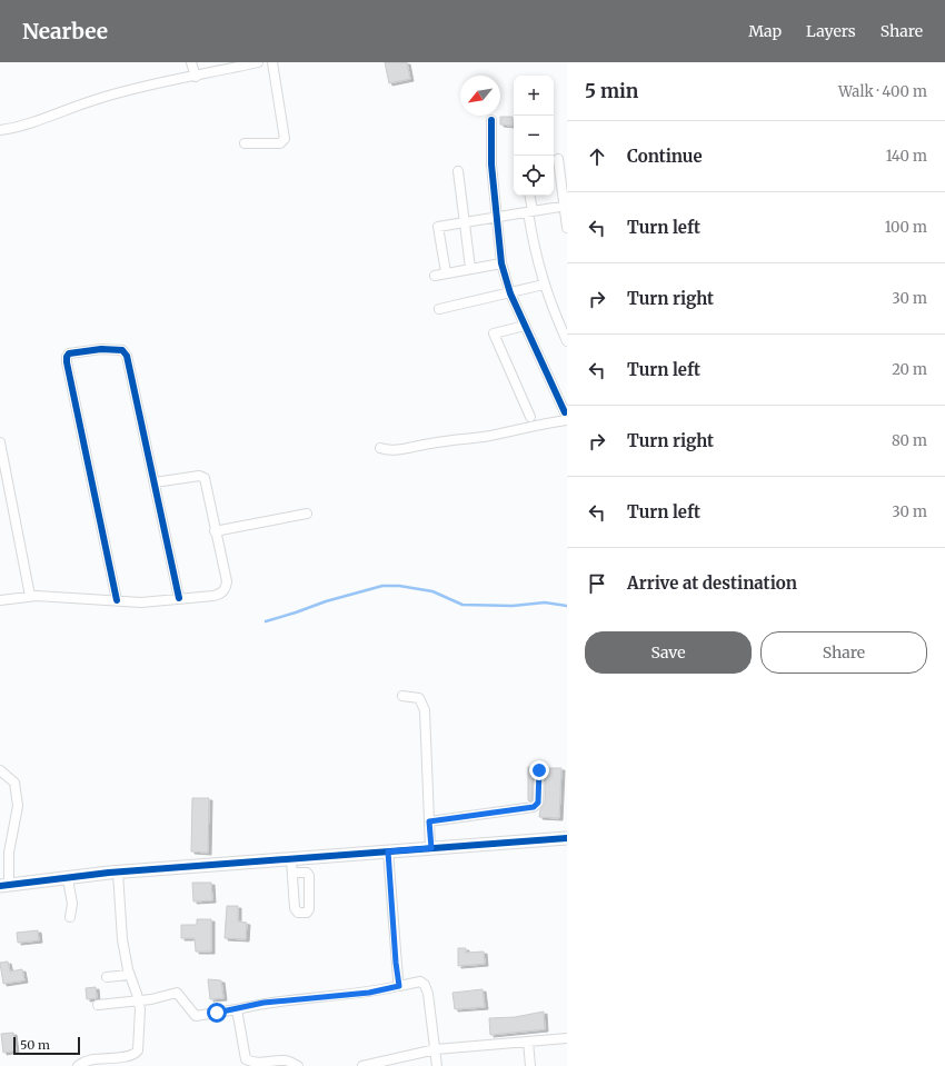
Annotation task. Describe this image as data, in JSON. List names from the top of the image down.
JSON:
{
  "scale_bar": "50 m",
  "north": "bottom left",
  "page": {
    "header": "Nearbee",
    "nav": ["Map", "Layers", "Share"],
    "heading": ["5 min", "Walk · 400 m"],
    "map_buttons": ["+", "−"],
    "list": [
      ["Continue", "140 m"],
      ["Turn left", "100 m"],
      ["Turn right", "30 m"],
      ["Turn left", "20 m"],
      ["Turn right", "80 m"],
      ["Turn left", "30 m"],
      "Arrive at destination"
    ],
    "buttons": ["Save", "Share"],
    "scale": "50 m"
  }
}
